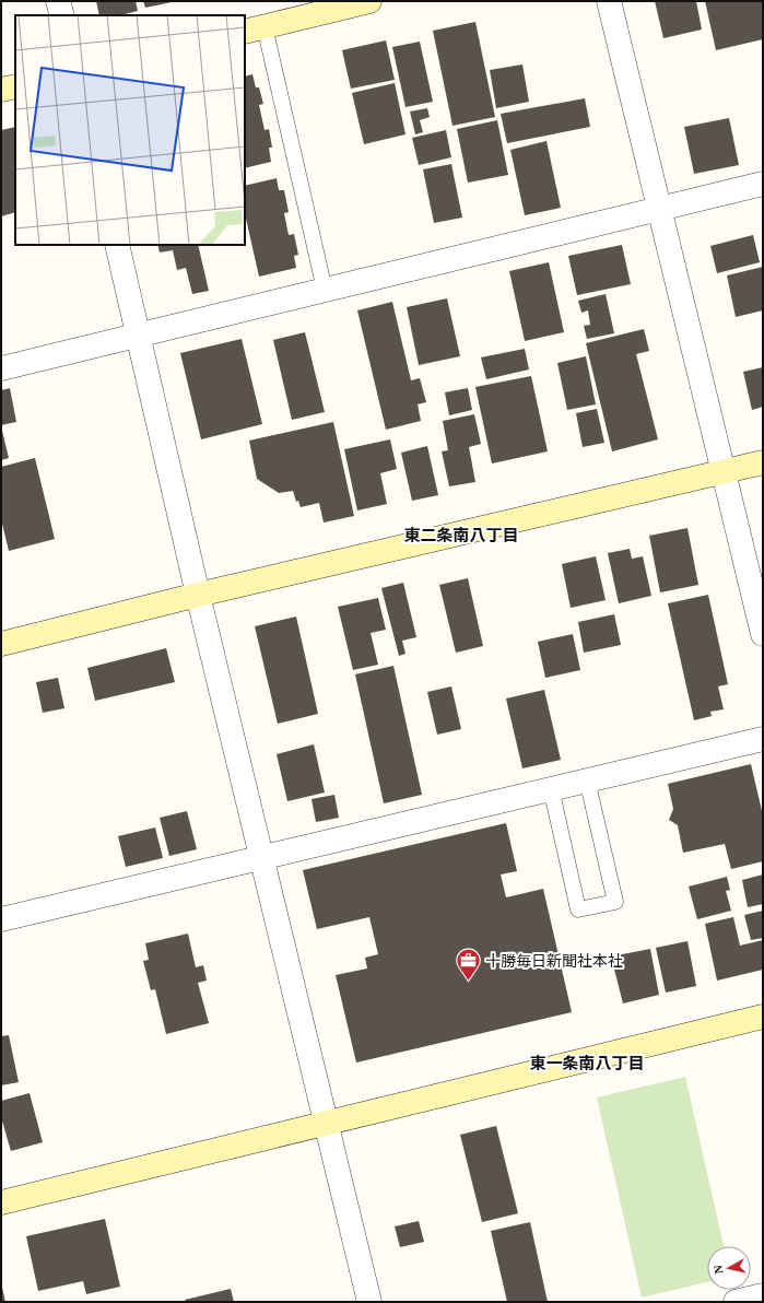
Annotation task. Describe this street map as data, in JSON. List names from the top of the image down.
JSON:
{
  "districts": ["東二条南八丁目", "東一条南八丁目"],
  "places": {
    "office": ["十勝毎日新聞社本社"]
  },
  "north": "left"
}
